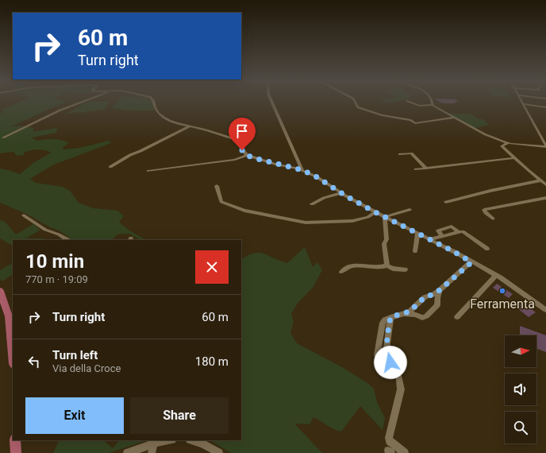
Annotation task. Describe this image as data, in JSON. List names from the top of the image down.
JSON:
{
  "places": ["Ferramenta"],
  "north": "right",
  "page": {
    "turn": ["60 m", "Turn right"],
    "heading": ["10 min", "770 m · 19:09"],
    "list": [
      {
        "name": "Turn right",
        "value": "60 m"
      },
      {
        "name": "Turn left",
        "note": "Via della Croce",
        "value": "180 m"
      }
    ],
    "buttons": ["Exit", "Share"]
  }
}
